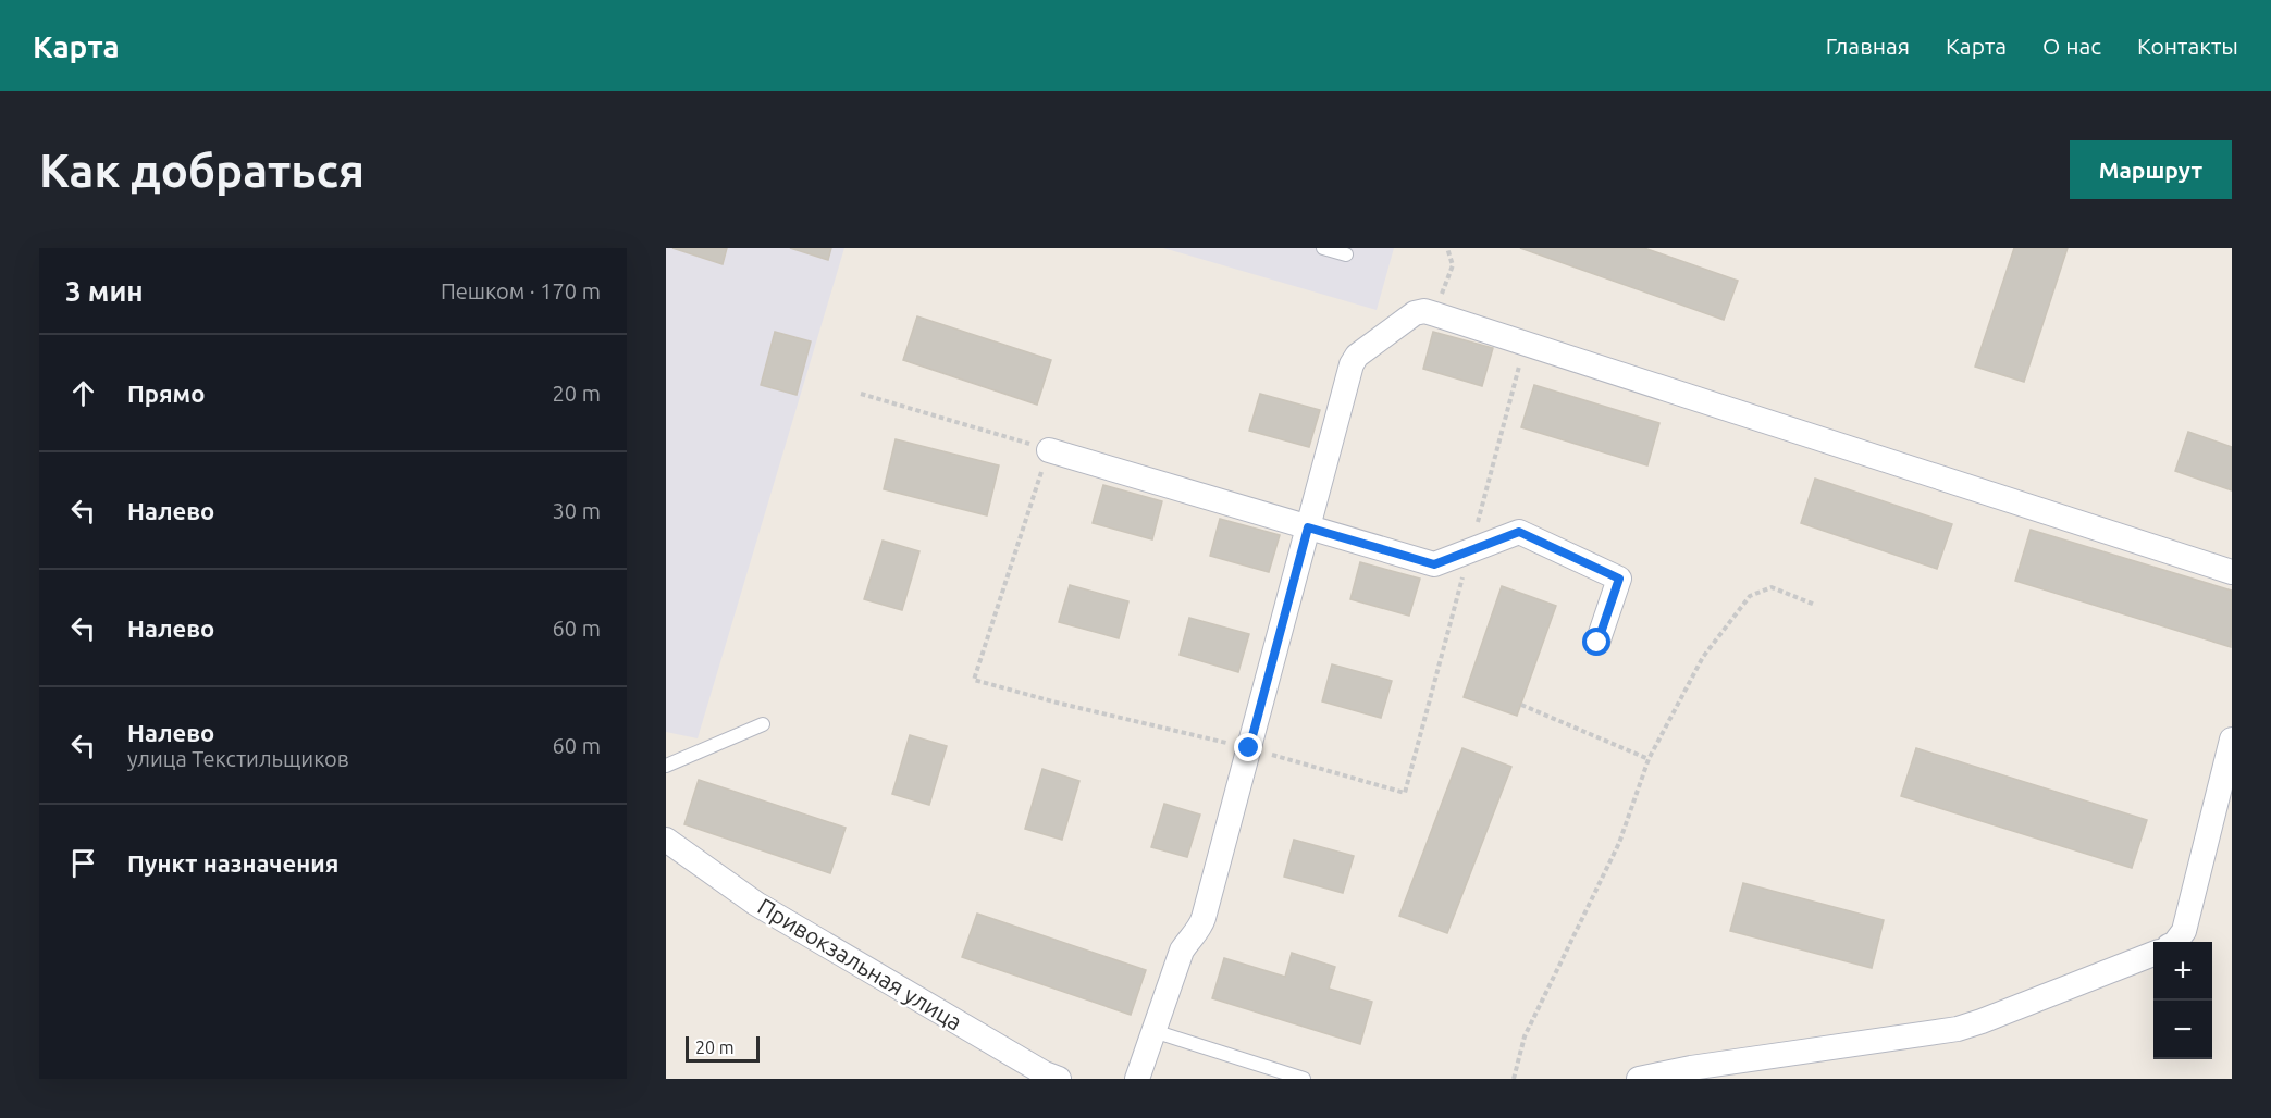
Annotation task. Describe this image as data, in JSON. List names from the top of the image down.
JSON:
{
  "streets": {
    "street": ["Привокзальная улица"]
  },
  "scale_bar": "20 m",
  "page": {
    "header": "Карта",
    "nav": [
      "Главная",
      "Карта",
      "О нас",
      "Контакты"
    ],
    "buttons": "Маршрут",
    "title": "Как добраться",
    "heading": ["3 мин", "Пешком · 170 m"],
    "list": [
      ["Прямо", "20 m"],
      ["Налево", "30 m"],
      ["Налево", "60 m"],
      ["Налево", "улица Текстильщиков", "60 m"],
      "Пункт назначения"
    ],
    "map_buttons": ["+", "−"],
    "scale": "20 m"
  }
}
